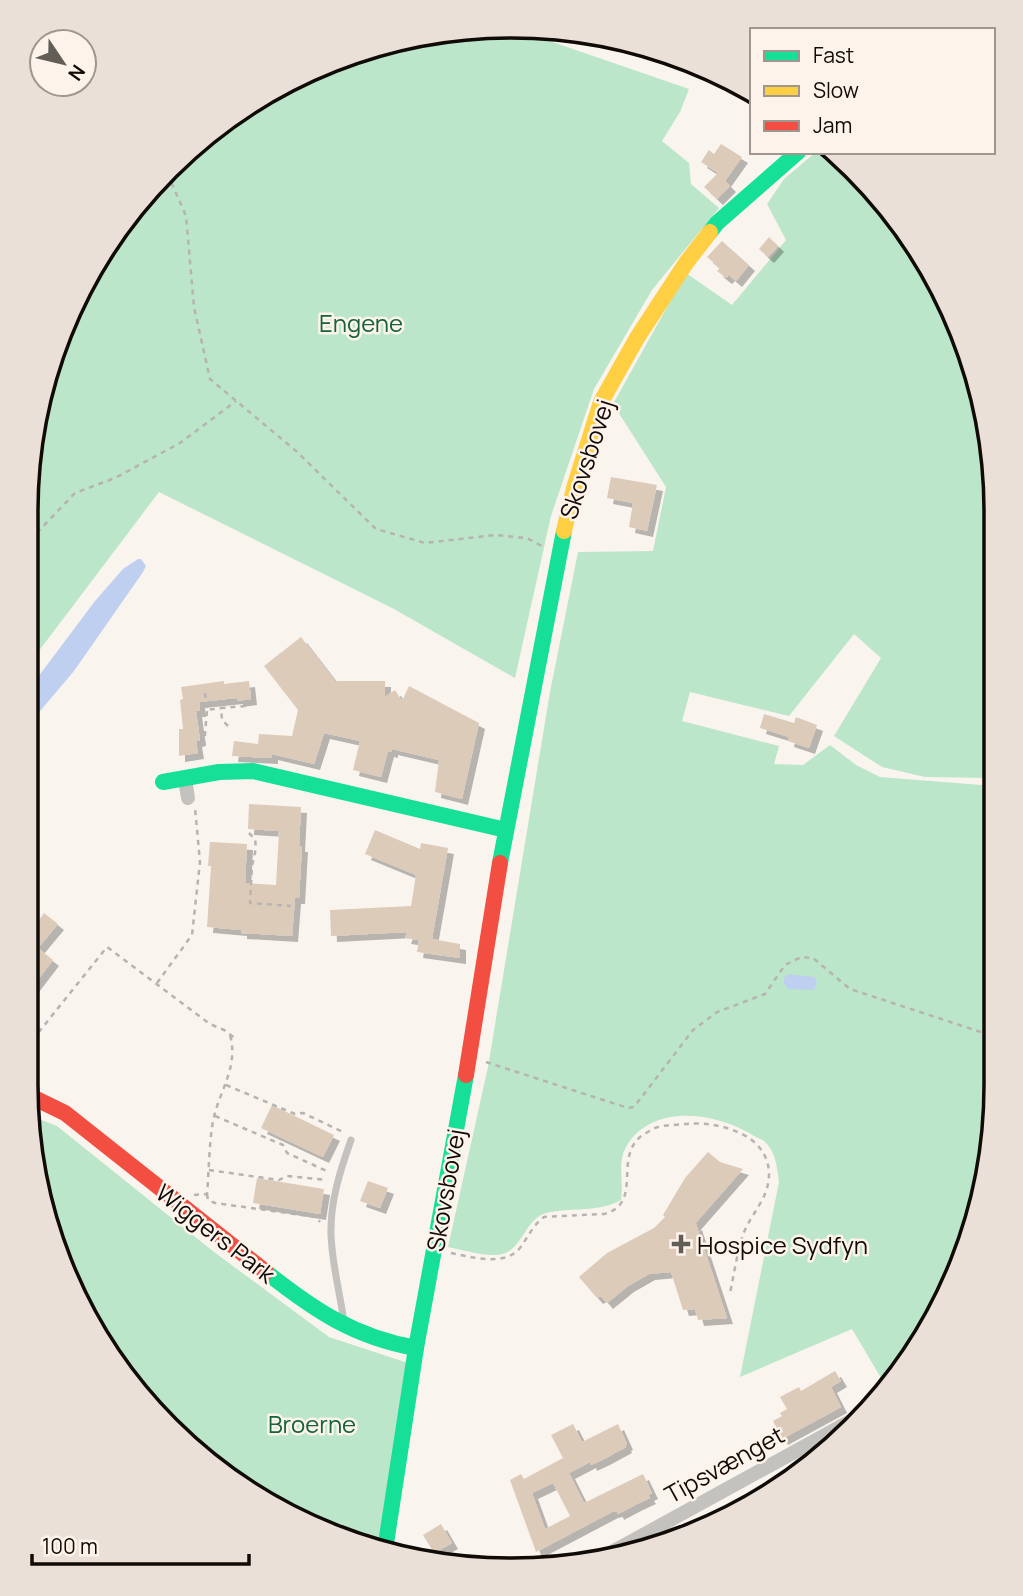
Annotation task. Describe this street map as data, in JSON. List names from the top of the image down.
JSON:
{
  "streets": {
    "street": ["Skovsbovej", "Wiggers Park", "Tipsvænget"]
  },
  "crossings": [
    ["Skovsbovej", "Wiggers Park"]
  ],
  "parks": ["Engene", "Broerne"],
  "places": {
    "health": ["Hospice Sydfyn"]
  },
  "legend": ["Fast", "Slow", "Jam"],
  "scale_bar": "100 m",
  "north": "bottom right"
}
